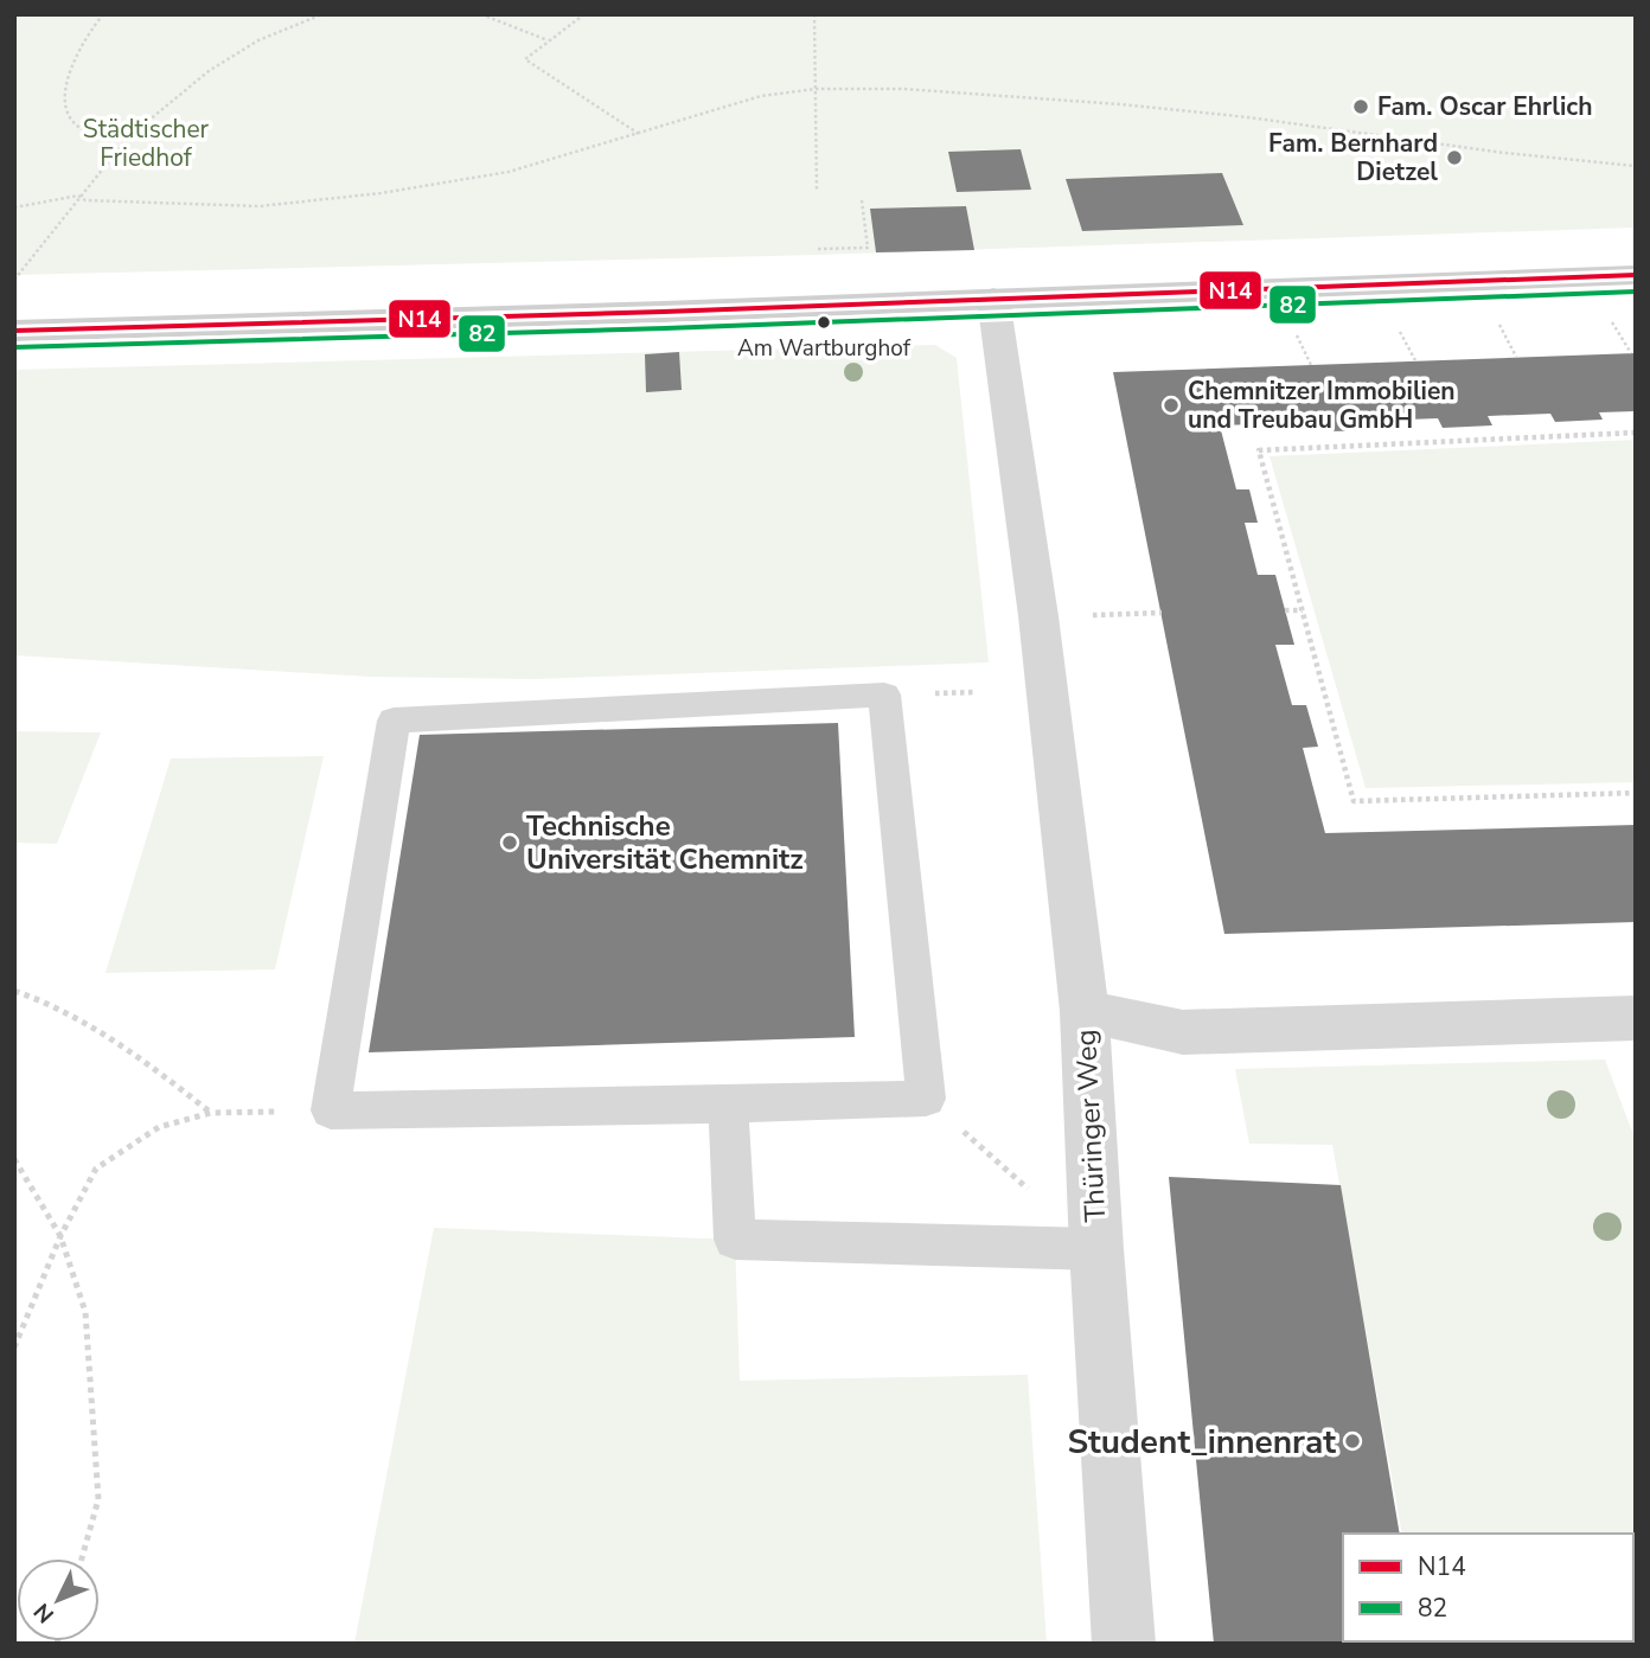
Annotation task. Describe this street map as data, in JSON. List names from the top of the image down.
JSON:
{
  "streets": {
    "street": ["Thüringer Weg"]
  },
  "parks": ["Städtischer Friedhof"],
  "places": [
    "Fam. Oscar Ehrlich",
    "Fam. Bernhard Dietzel",
    "Am Wartburghof",
    "Chemnitzer Immobilien und Treubau GmbH",
    "Technische Universität Chemnitz",
    "Student_innenrat"
  ],
  "lines": ["transit line N14", "transit line 82"],
  "legend": ["N14", "82"],
  "north": "bottom left"
}
